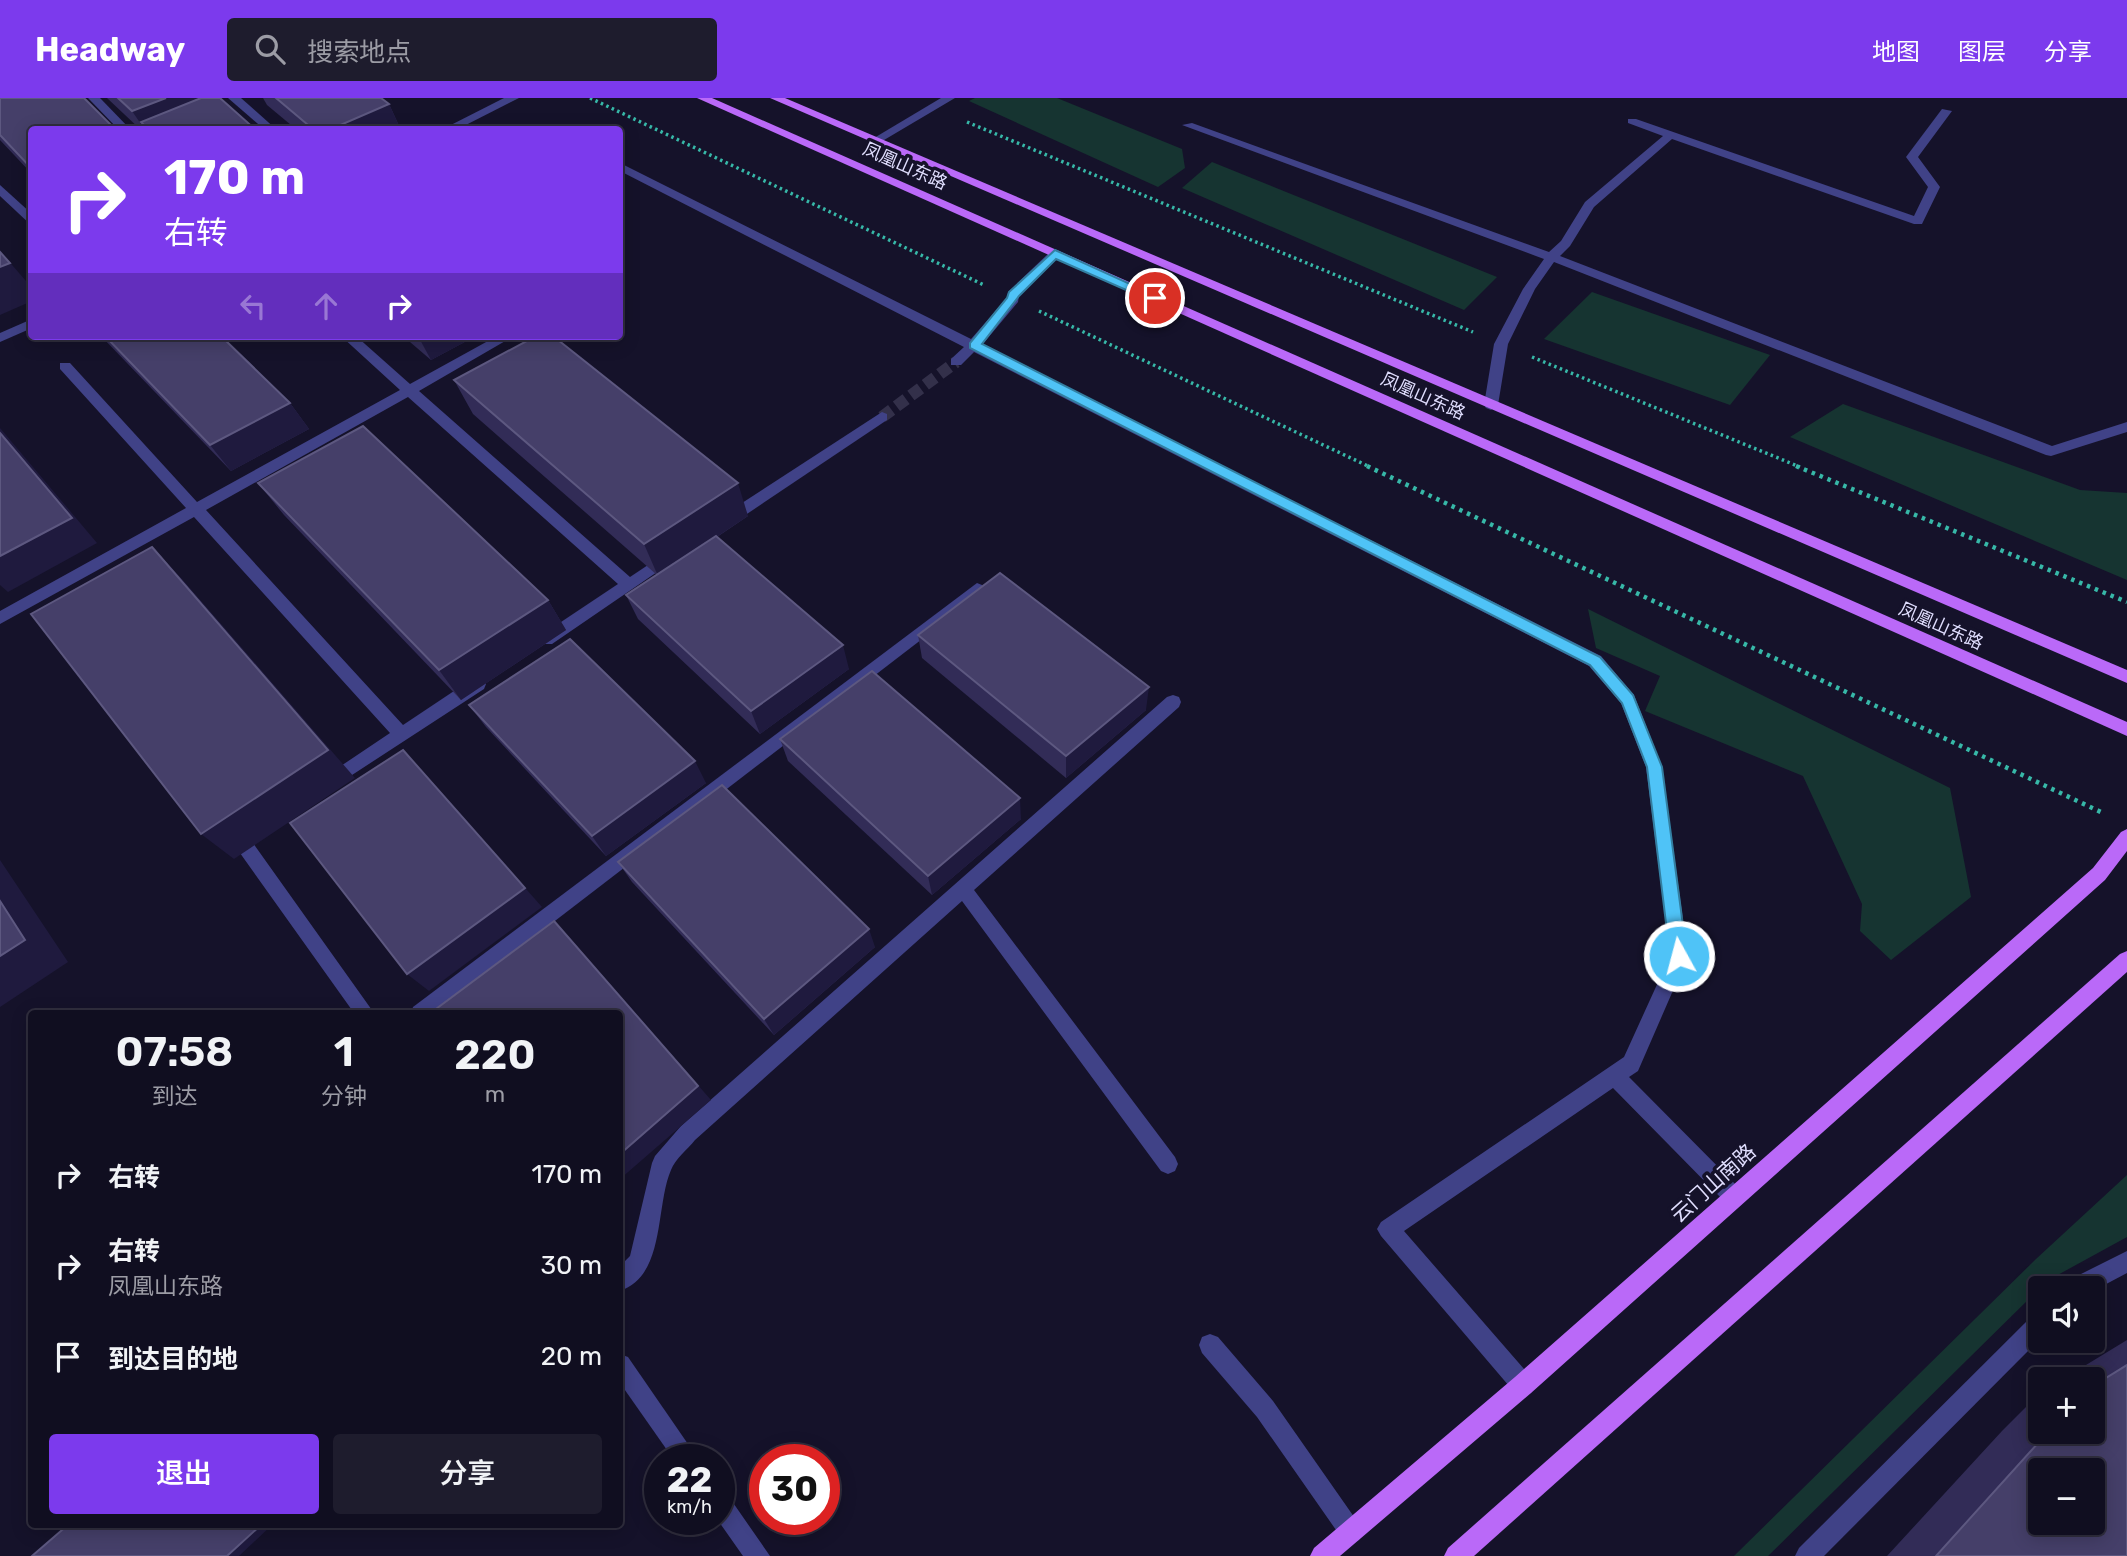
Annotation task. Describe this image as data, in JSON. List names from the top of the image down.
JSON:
{
  "streets": {
    "main road": ["凤凰山东路", "云门山南路"]
  },
  "page": {
    "header": "Headway",
    "search": "搜索地点",
    "nav": ["地图", "图层", "分享"],
    "turn": ["170 m", "右转"],
    "eta": [
      "07:58",
      "到达",
      "1",
      "分钟",
      "220",
      "m"
    ],
    "list": [
      {
        "name": "右转",
        "value": "170 m"
      },
      {
        "name": "右转",
        "note": "凤凰山东路",
        "value": "30 m"
      },
      {
        "name": "到达目的地",
        "value": "20 m"
      }
    ],
    "map_buttons": ["+", "−"],
    "buttons": ["退出", "分享"],
    "speed": "22 km/h",
    "limit": "30"
  }
}
